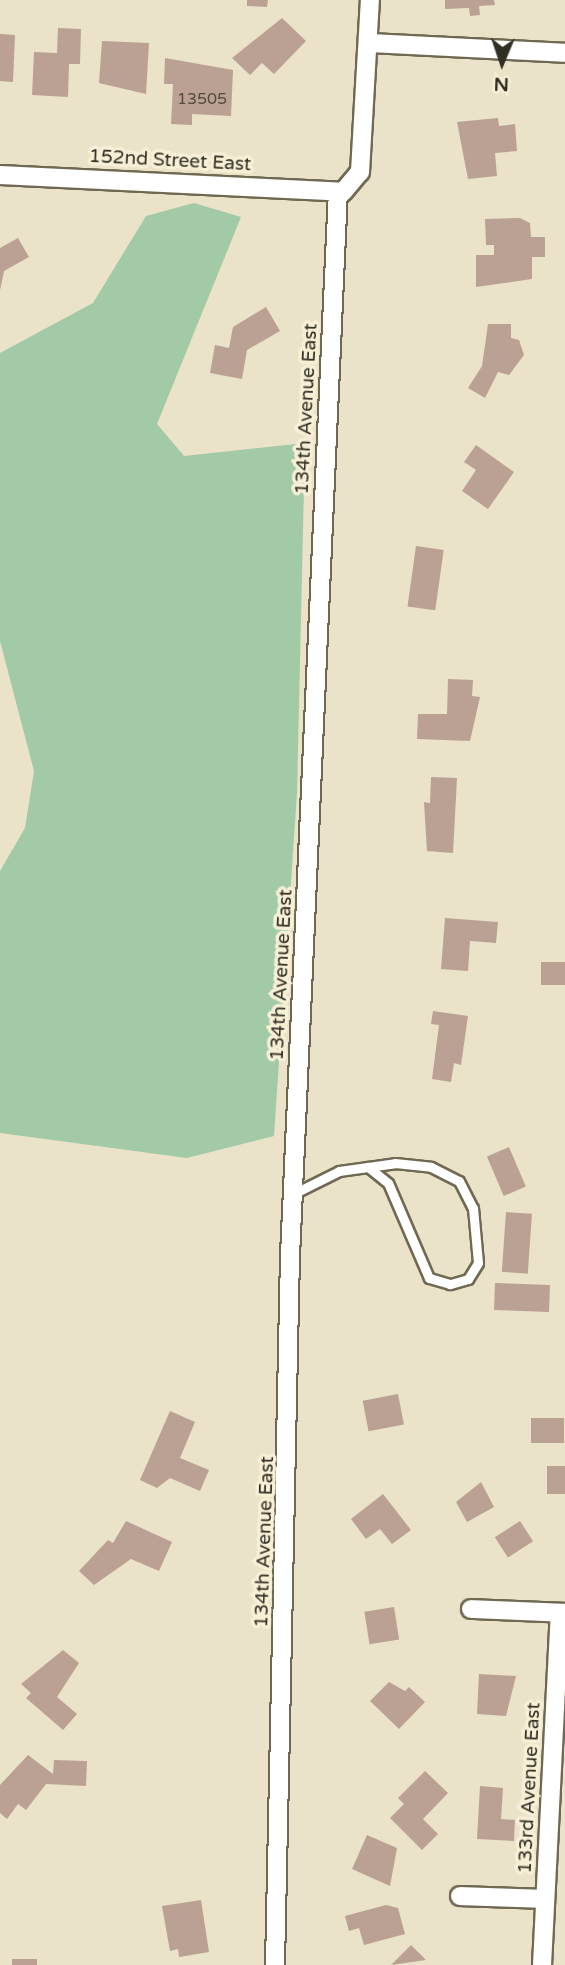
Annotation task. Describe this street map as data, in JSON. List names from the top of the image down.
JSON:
{
  "streets": {
    "street": ["152nd Street East", "134th Avenue East", "133rd Avenue East"]
  },
  "crossings": [
    ["152nd Street East", "134th Avenue East"]
  ],
  "house_numbers": ["13505"],
  "north": "bottom"
}
